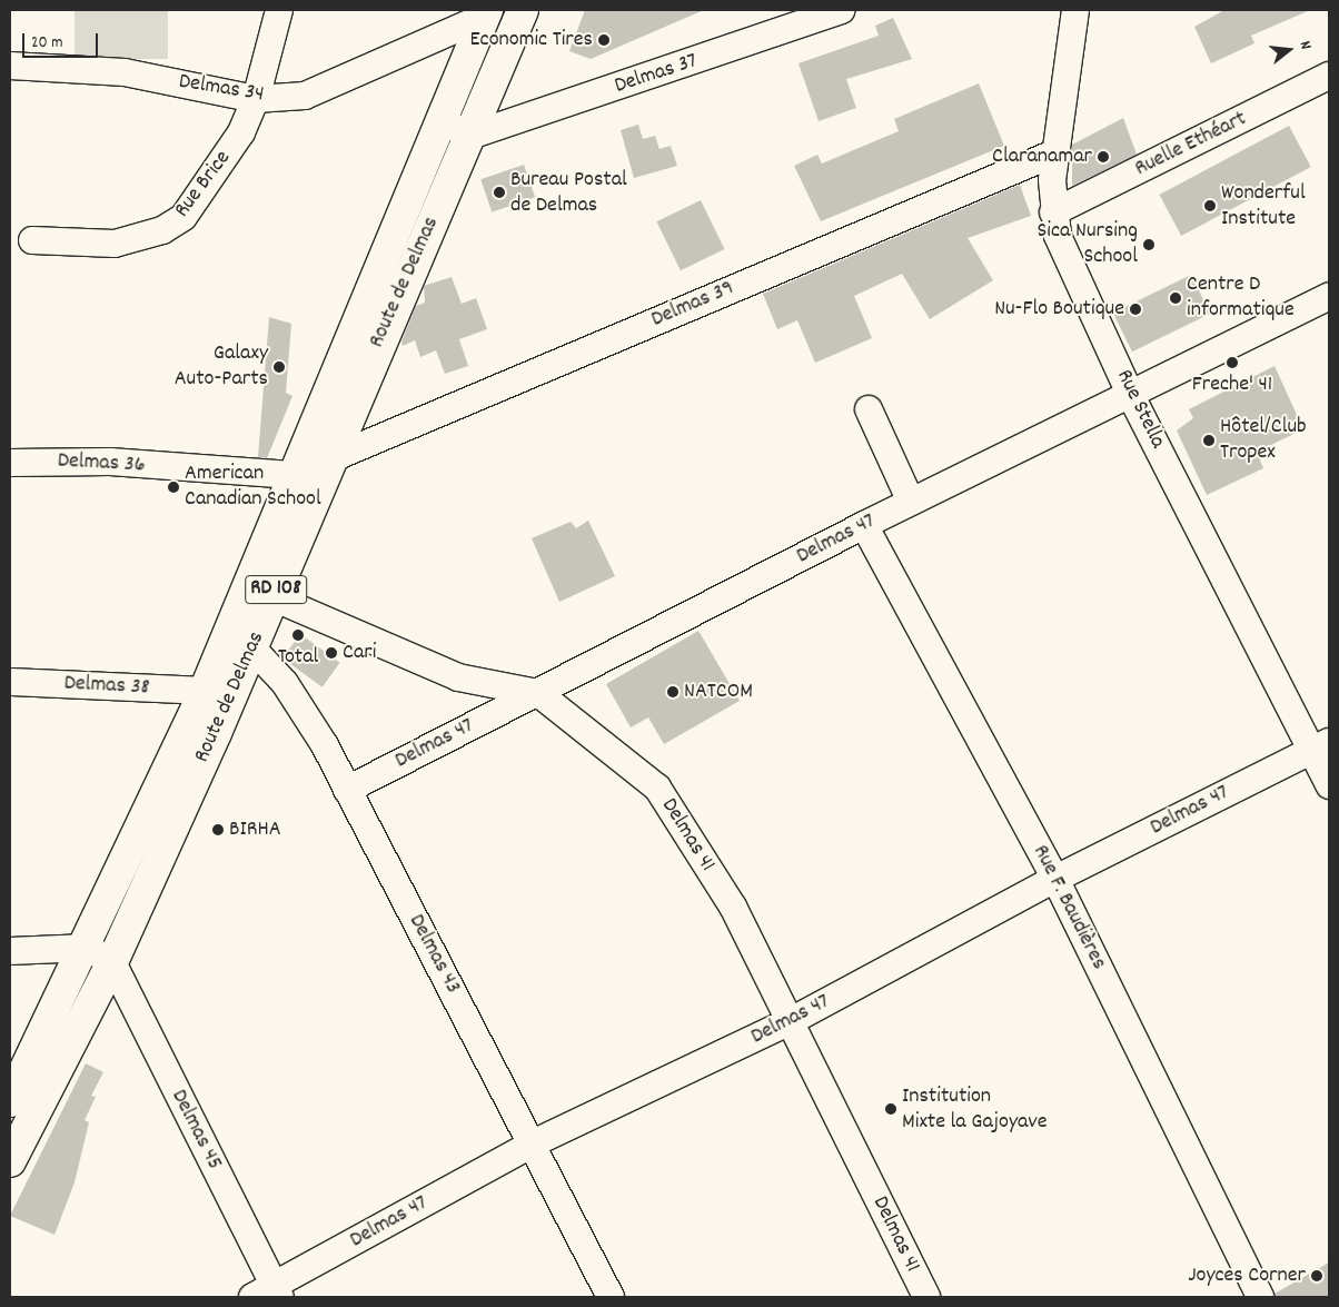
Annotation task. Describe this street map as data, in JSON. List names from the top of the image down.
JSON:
{
  "streets": {
    "main road": ["Route de Delmas", "RD 108"],
    "street": [
      "Delmas 37",
      "Delmas 34",
      "Ruelle Ethéart",
      "Rue Brice",
      "Delmas 39",
      "Rue Stella",
      "Delmas 36",
      "Delmas 47",
      "Delmas 38",
      "Delmas 41",
      "Rue F. Baudières",
      "Delmas 43",
      "Delmas 45"
    ]
  },
  "crossings": [
    ["Delmas 37", "Route de Delmas"],
    ["Delmas 34", "Rue Brice"],
    ["Delmas 34", "Route de Delmas"],
    ["Ruelle Ethéart", "Rue Stella"],
    ["Route de Delmas", "Delmas 39"],
    ["Route de Delmas", "Delmas 36"],
    ["Route de Delmas", "Delmas 38"],
    ["Route de Delmas", "Delmas 41"],
    ["Route de Delmas", "Delmas 43"],
    ["Route de Delmas", "Delmas 45"],
    ["Delmas 39", "Rue Stella"],
    ["Delmas 39", "Delmas 36"],
    ["Rue Stella", "Delmas 47"],
    ["Delmas 47", "Delmas 41"],
    ["Delmas 47", "Rue F. Baudières"],
    ["Delmas 47", "Delmas 43"],
    ["Delmas 47", "Delmas 45"]
  ],
  "places": [
    "Economic Tires",
    "Claranamar",
    "Bureau Postal de Delmas",
    "Wonderful Institute",
    "Sica Nursing School",
    "Centre D informatique",
    "Nu-Flo Boutique",
    "Freche' 41",
    "Galaxy Auto-Parts",
    "Hôtel/Club Tropex",
    "American Canadian School",
    "Total",
    "Cari",
    "NATCOM",
    "BIRHA",
    "Institution Mixte la Gajoyave",
    "Joyces Corner"
  ],
  "scale_bar": "20 m",
  "north": "right"
}
